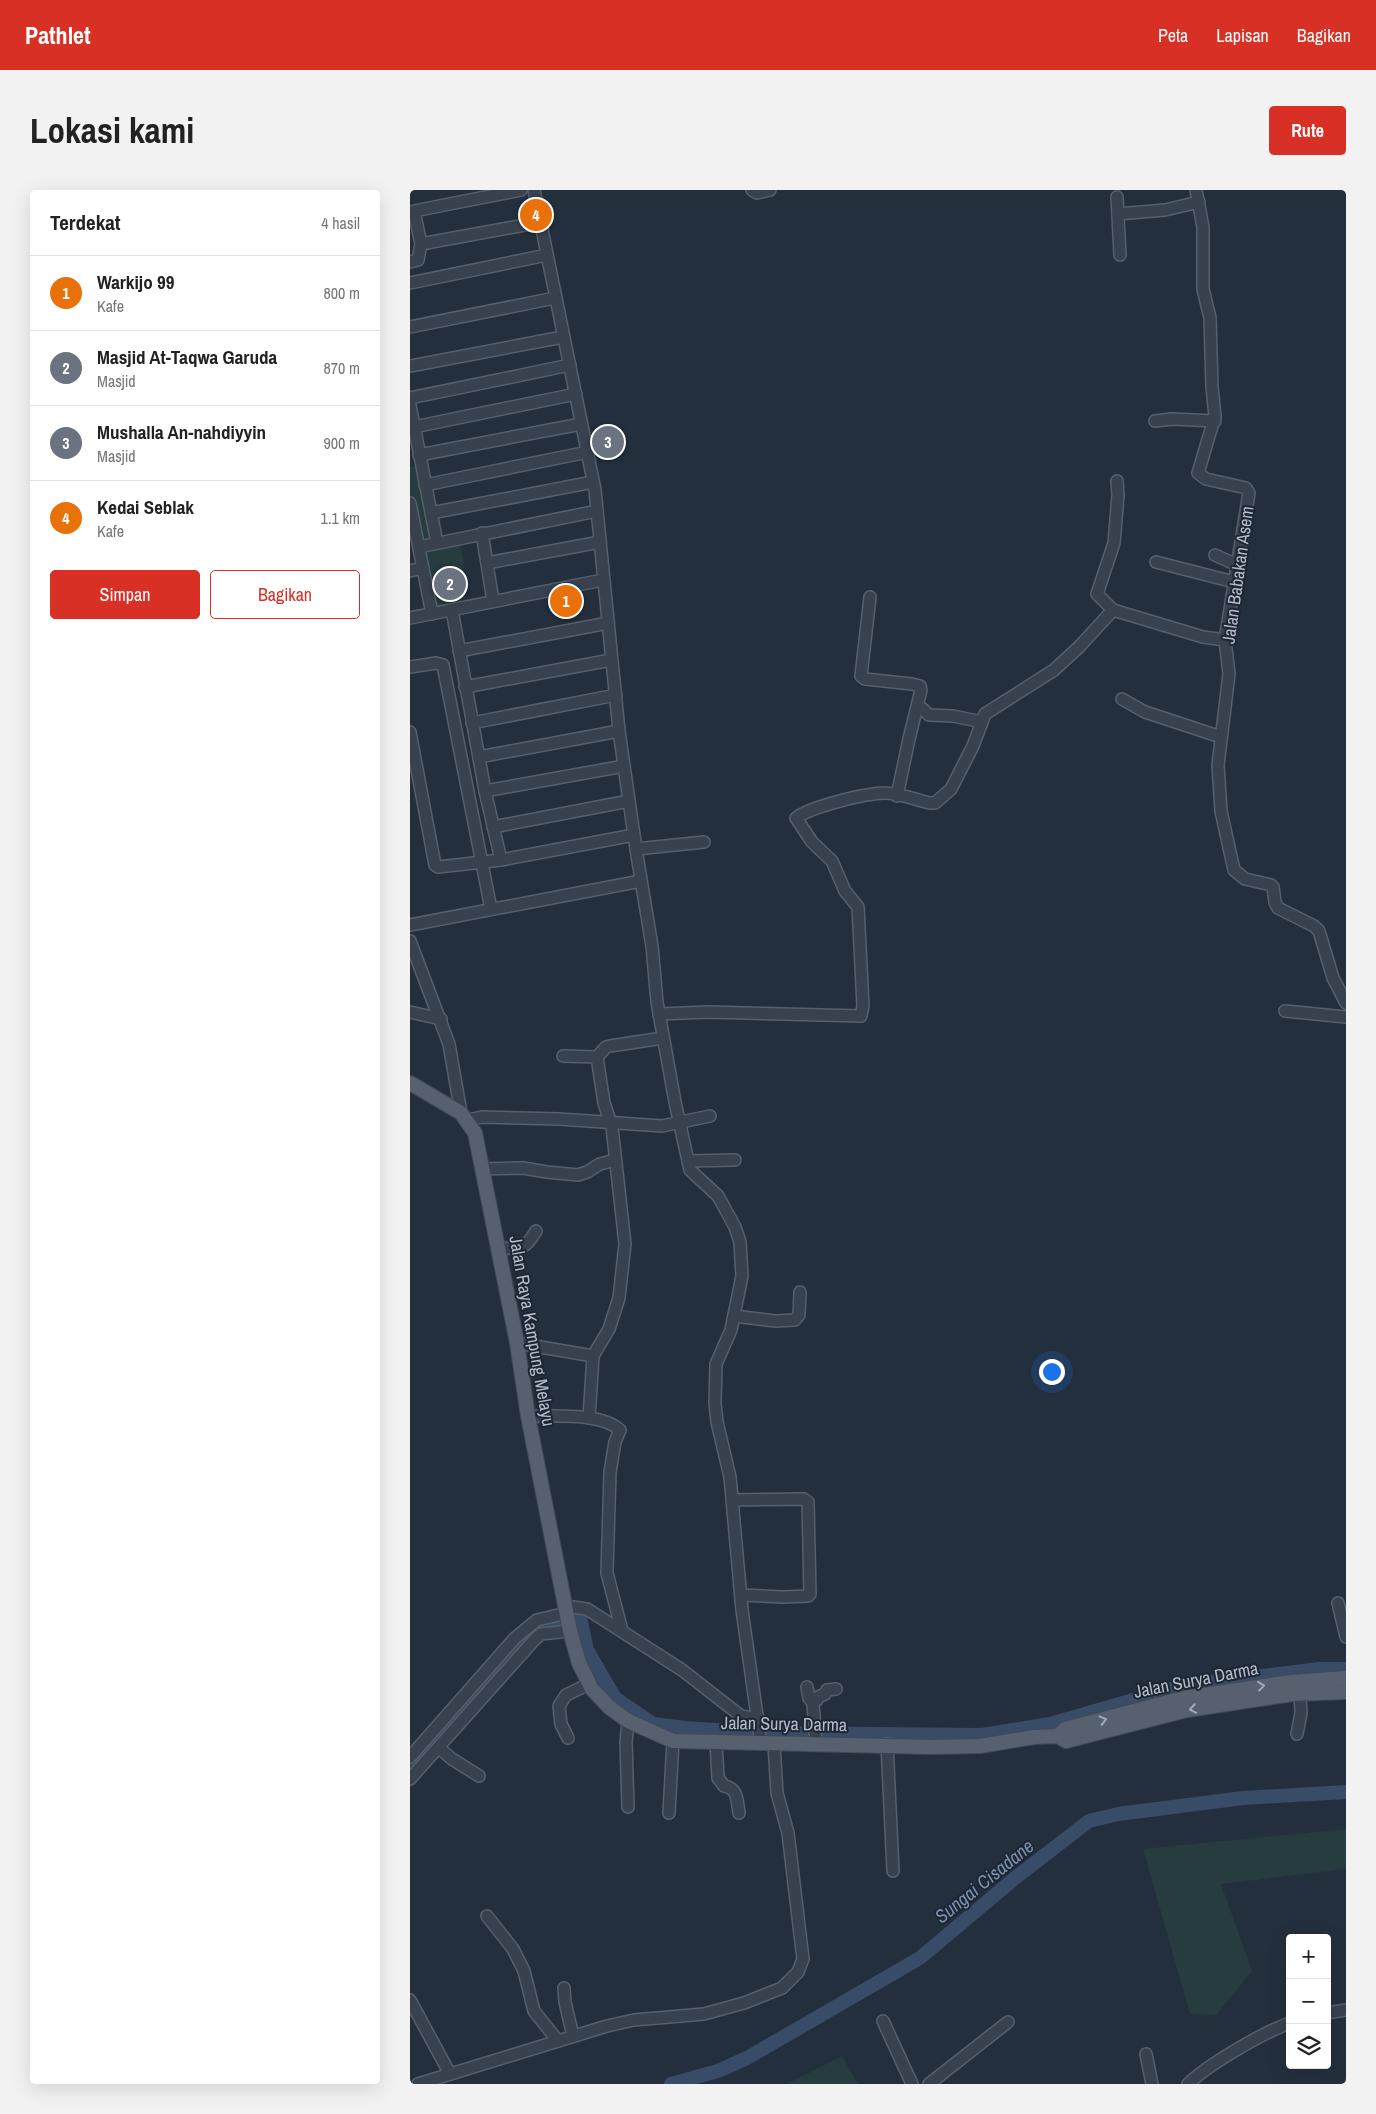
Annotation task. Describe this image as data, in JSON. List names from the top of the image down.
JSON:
{
  "streets": {
    "main road": ["Jalan Raya Kampung Melayu", "Jalan Surya Darma"],
    "street": ["Jalan Babakan Asem"]
  },
  "crossings": [
    ["Jalan Raya Kampung Melayu", "Jalan Surya Darma"]
  ],
  "water": ["Sungai Cisadane"],
  "page": {
    "header": "Pathlet",
    "nav": ["Peta", "Lapisan", "Bagikan"],
    "buttons": [
      "Rute",
      ["Simpan", "Bagikan"]
    ],
    "title": "Lokasi kami",
    "heading": ["Terdekat", "4 hasil"],
    "pins": [
      "4",
      "3",
      "2",
      "1"
    ],
    "list": [
      {
        "mark": "1",
        "name": "Warkijo 99",
        "note": "Kafe",
        "value": "800 m"
      },
      {
        "mark": "2",
        "name": "Masjid At-Taqwa Garuda",
        "note": "Masjid",
        "value": "870 m"
      },
      {
        "mark": "3",
        "name": "Mushalla An-nahdiyyin",
        "note": "Masjid",
        "value": "900 m"
      },
      {
        "mark": "4",
        "name": "Kedai Seblak",
        "note": "Kafe",
        "value": "1.1 km"
      }
    ],
    "map_buttons": ["+", "−"]
  }
}
